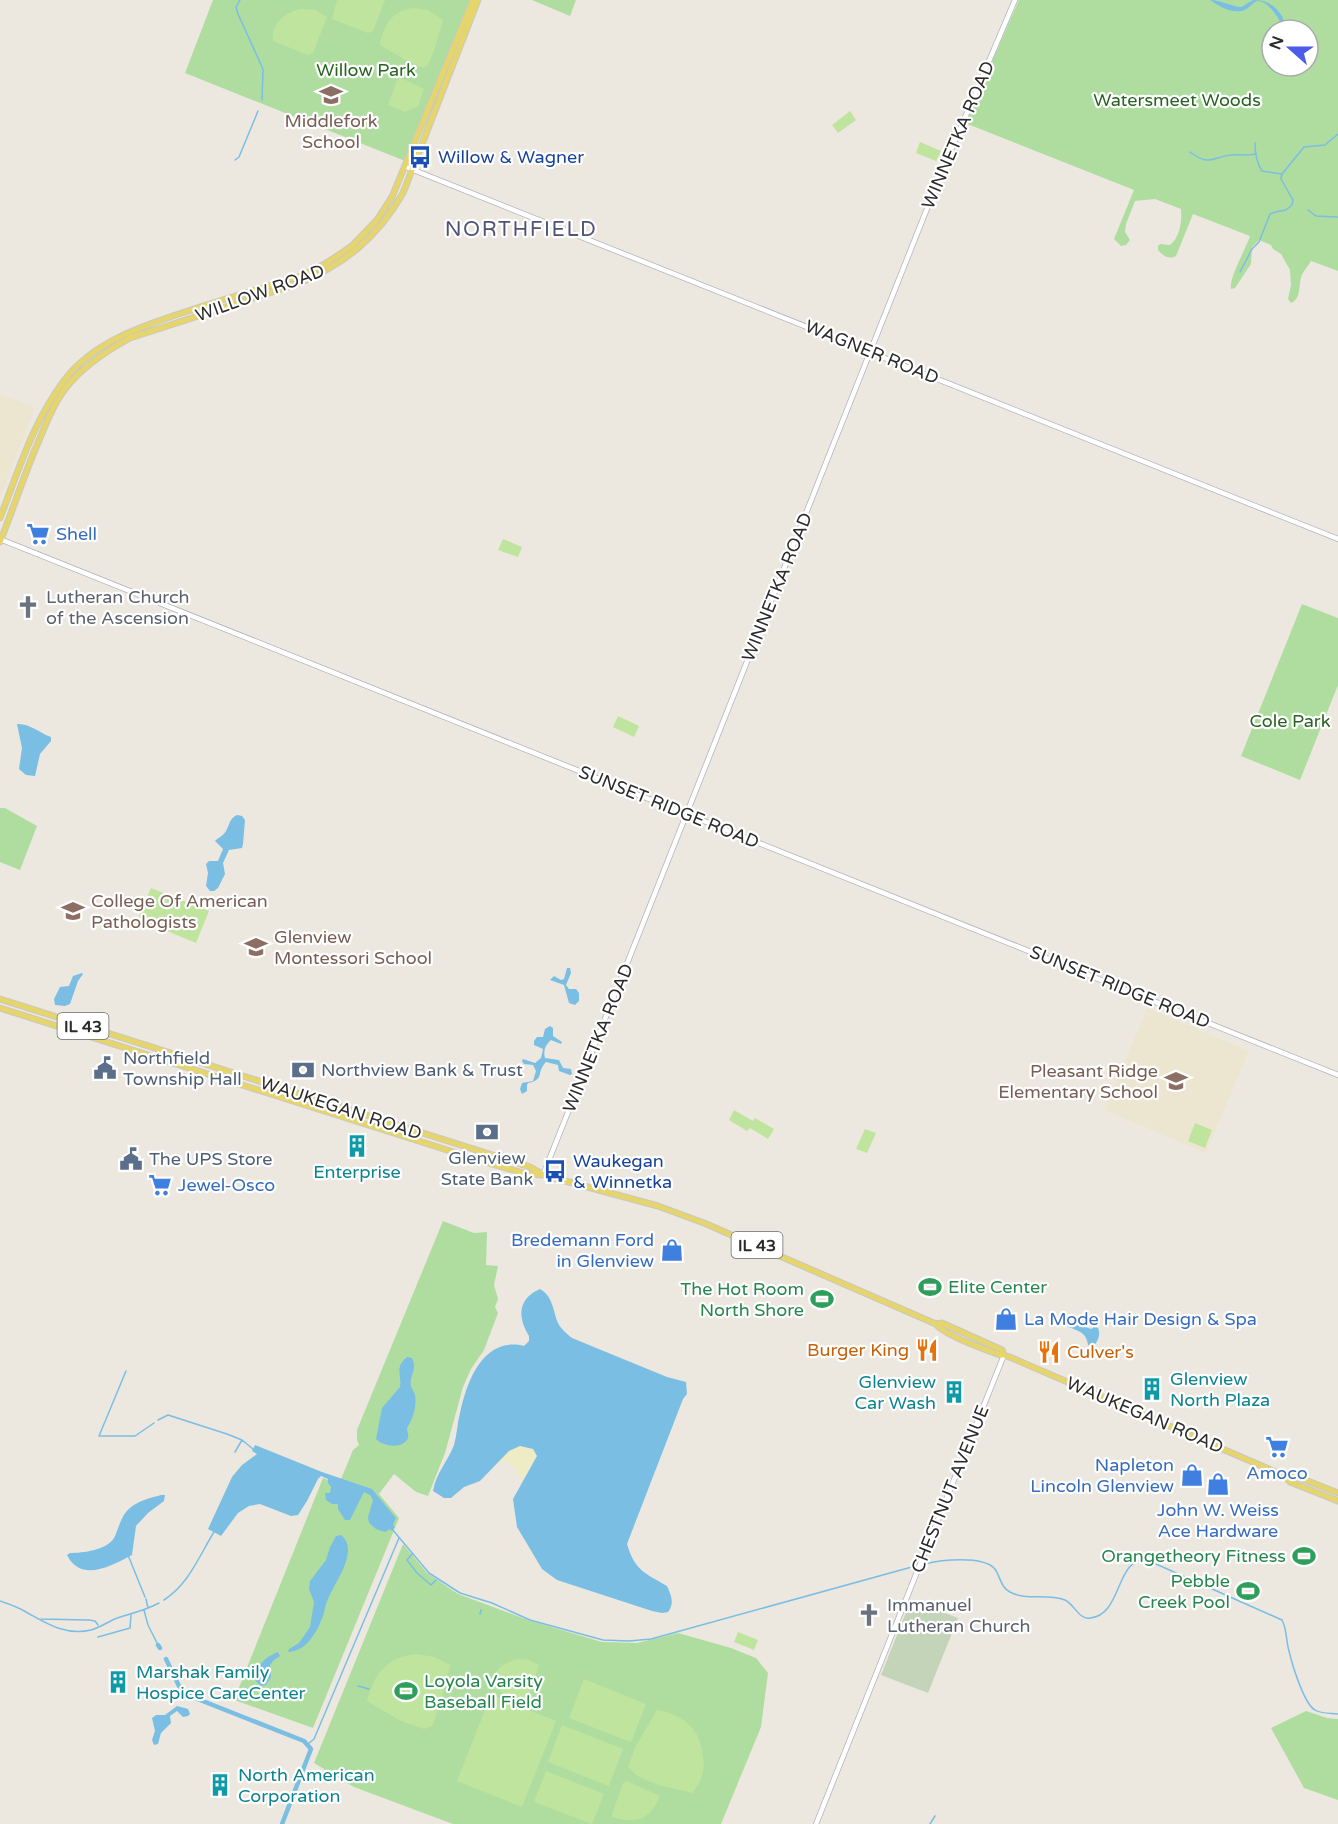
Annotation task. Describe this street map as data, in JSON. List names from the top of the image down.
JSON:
{
  "streets": {
    "main road": ["WILLOW ROAD", "IL 43", "WAUKEGAN ROAD"],
    "street": [
      "WINNETKA ROAD",
      "WAGNER ROAD",
      "SUNSET RIDGE ROAD",
      "CHESTNUT AVENUE"
    ]
  },
  "crossings": [
    ["WINNETKA ROAD", "WAGNER ROAD"],
    ["WINNETKA ROAD", "SUNSET RIDGE ROAD"],
    ["WINNETKA ROAD", "WAUKEGAN ROAD"],
    ["WILLOW ROAD", "WAGNER ROAD"],
    ["WILLOW ROAD", "SUNSET RIDGE ROAD"],
    ["WAUKEGAN ROAD", "CHESTNUT AVENUE"]
  ],
  "districts": ["NORTHFIELD"],
  "parks": ["Willow Park", "Watersmeet Woods", "Cole Park"],
  "places": {
    "school or university": [
      "Middlefork School",
      "College Of American Pathologists",
      "Glenview Montessori School",
      "Pleasant Ridge Elementary School"
    ],
    "bus stop": ["Willow & Wagner", "Waukegan & Winnetka"],
    "supermarket": ["Shell", "Jewel-Osco", "Amoco"],
    "church": ["Lutheran Church of the Ascension", "Immanuel Lutheran Church"],
    "public building": ["Northfield Township Hall", "The UPS Store"],
    "bank": ["Northview Bank & Trust", "Glenview State Bank"],
    "building": [
      "Enterprise",
      "Glenview North Plaza",
      "Glenview Car Wash",
      "Marshak Family Hospice CareCenter",
      "North American Corporation"
    ],
    "shop": [
      "Bredemann Ford in Glenview",
      "La Mode Hair Design & Spa",
      "Napleton Lincoln Glenview",
      "John W. Weiss Ace Hardware"
    ],
    "sports": [
      "Elite Center",
      "The Hot Room North Shore",
      "Orangetheory Fitness",
      "Pebble Creek Pool",
      "Loyola Varsity Baseball Field"
    ],
    "restaurant": ["Burger King", "Culver's"]
  },
  "north": "left"
}
